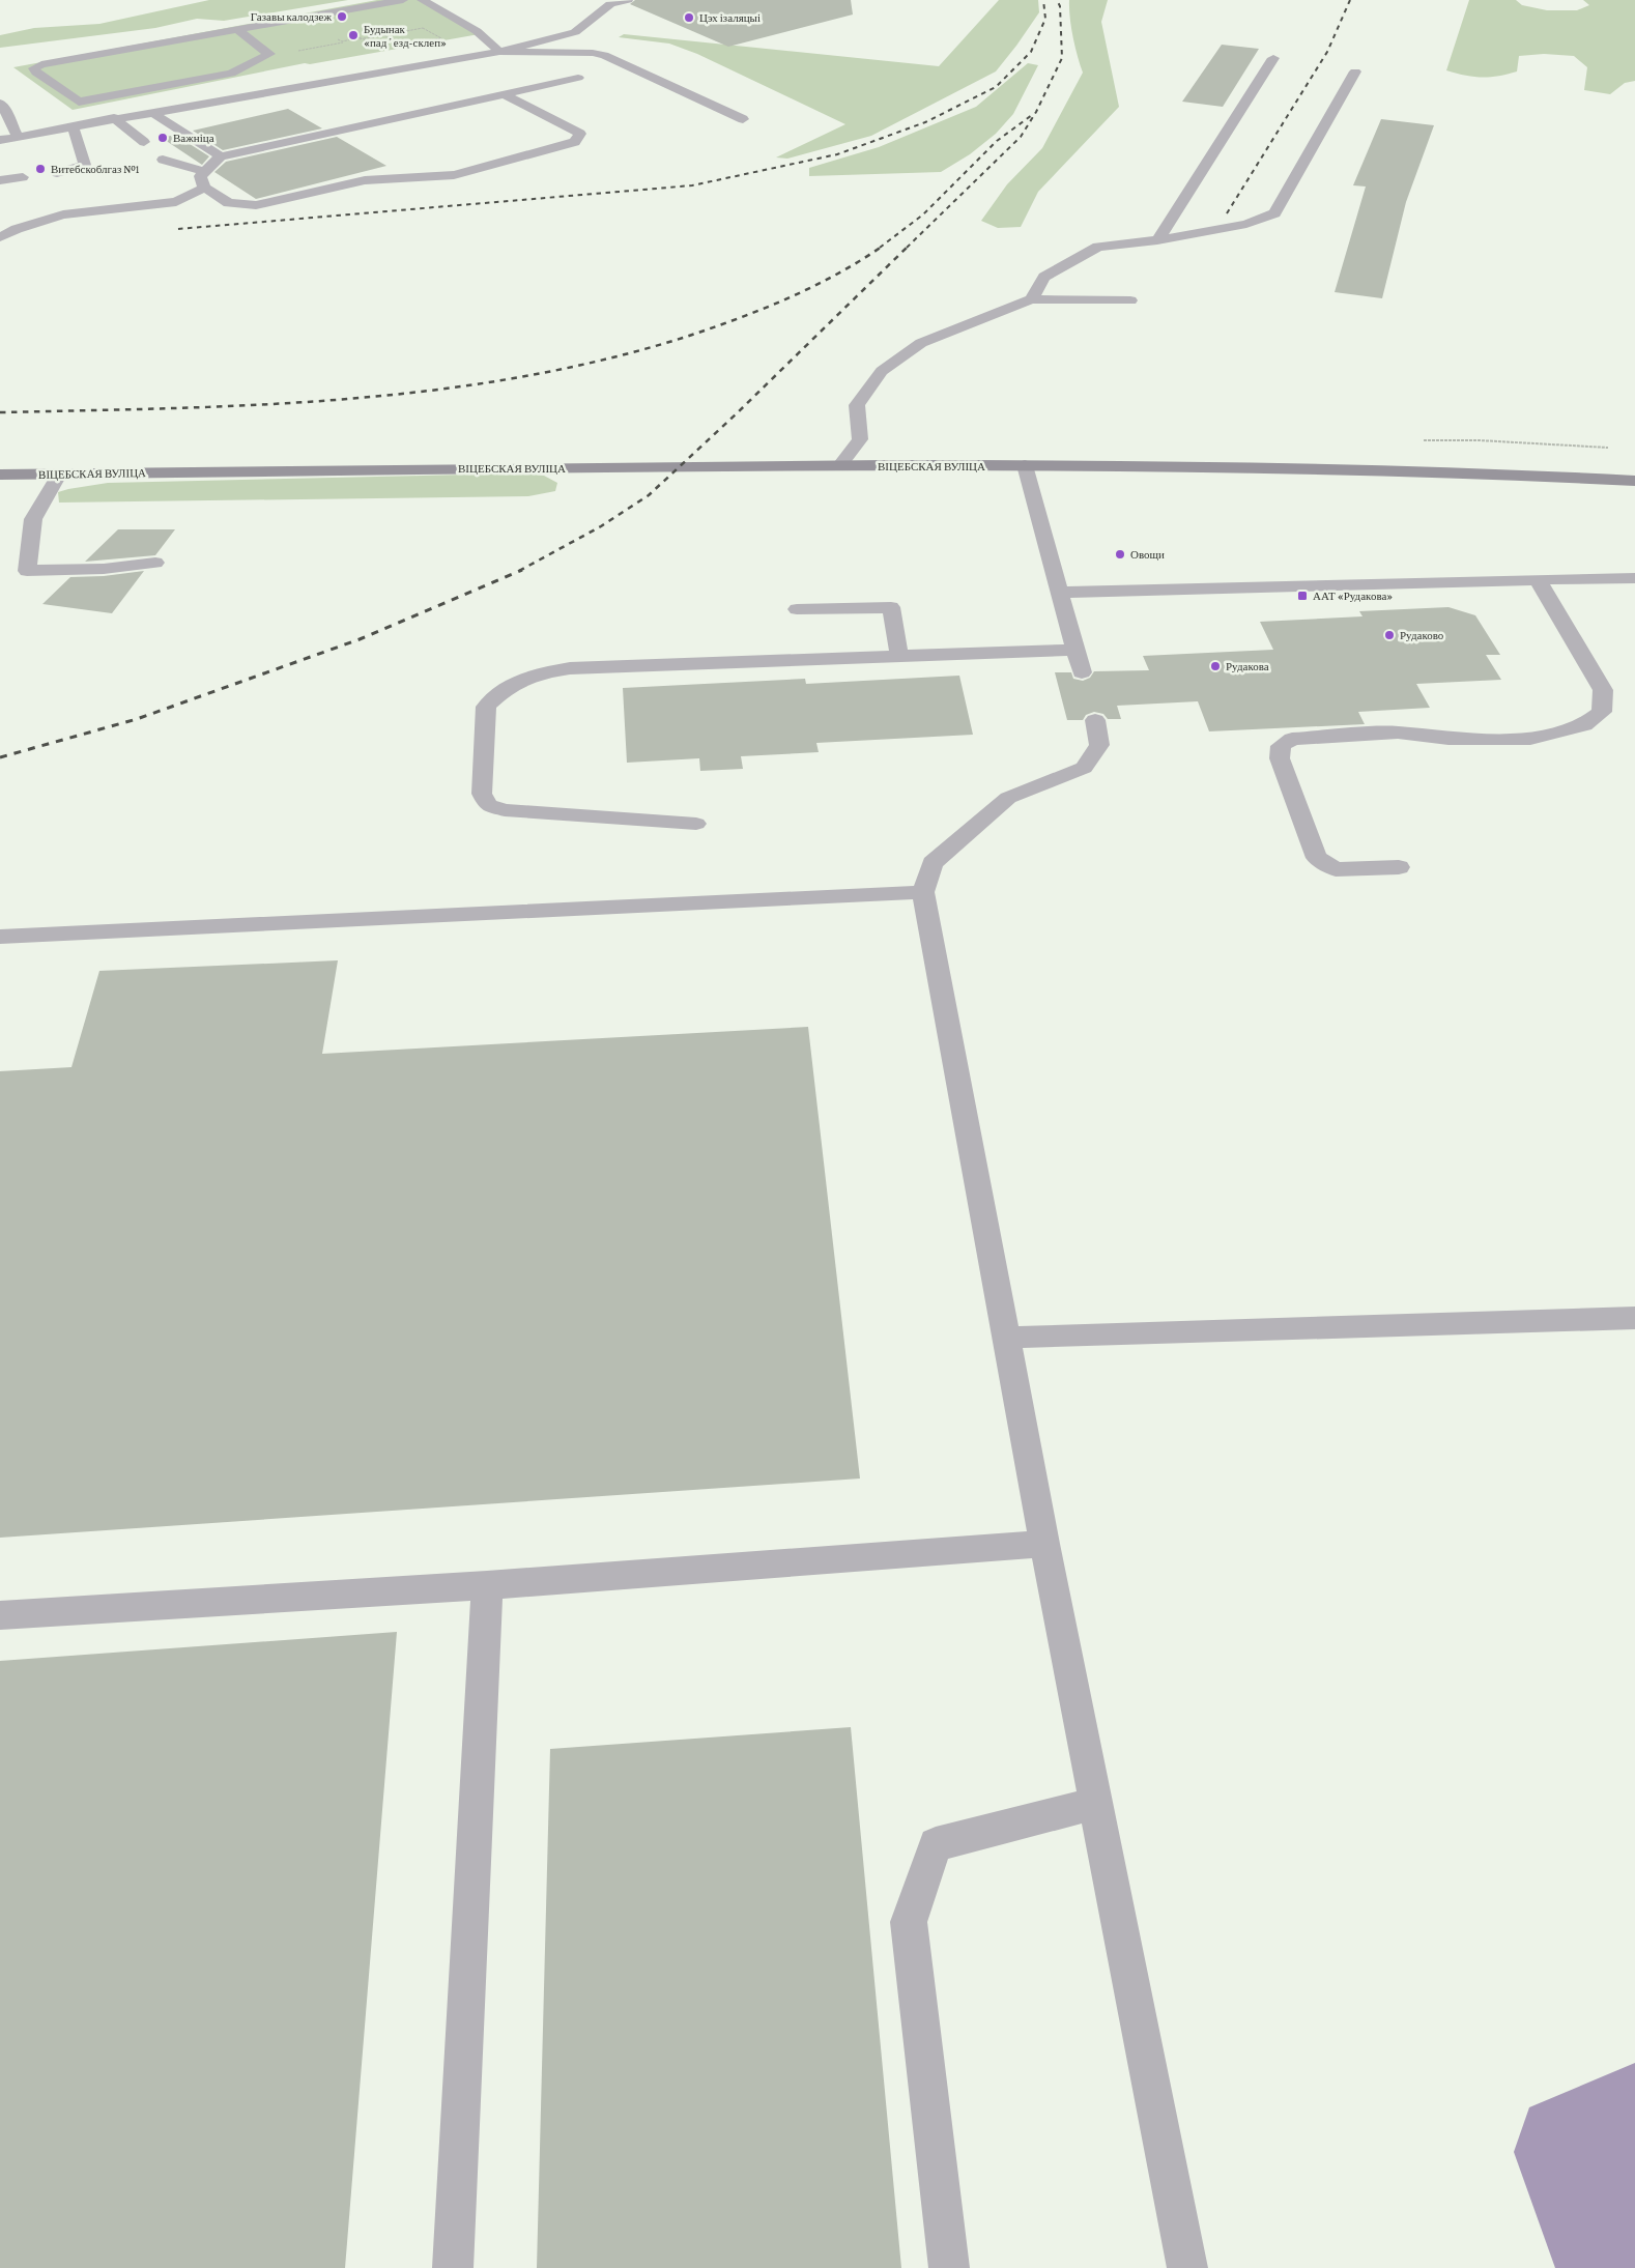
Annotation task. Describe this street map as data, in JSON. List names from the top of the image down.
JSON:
{
  "streets": {
    "main road": ["ВІЦЕБСКАЯ ВУЛІЦА"]
  },
  "places": {
    "other": [
      "Газавы калодзеж",
      "Цэх ізаляцыі",
      "Будынак «падʼезд-склеп»",
      "Важніца",
      "Витебскоблгаз №1",
      "Овощи",
      "Рудаково",
      "Рудакова"
    ],
    "transit": ["ААТ «Рудакова»"]
  }
}
